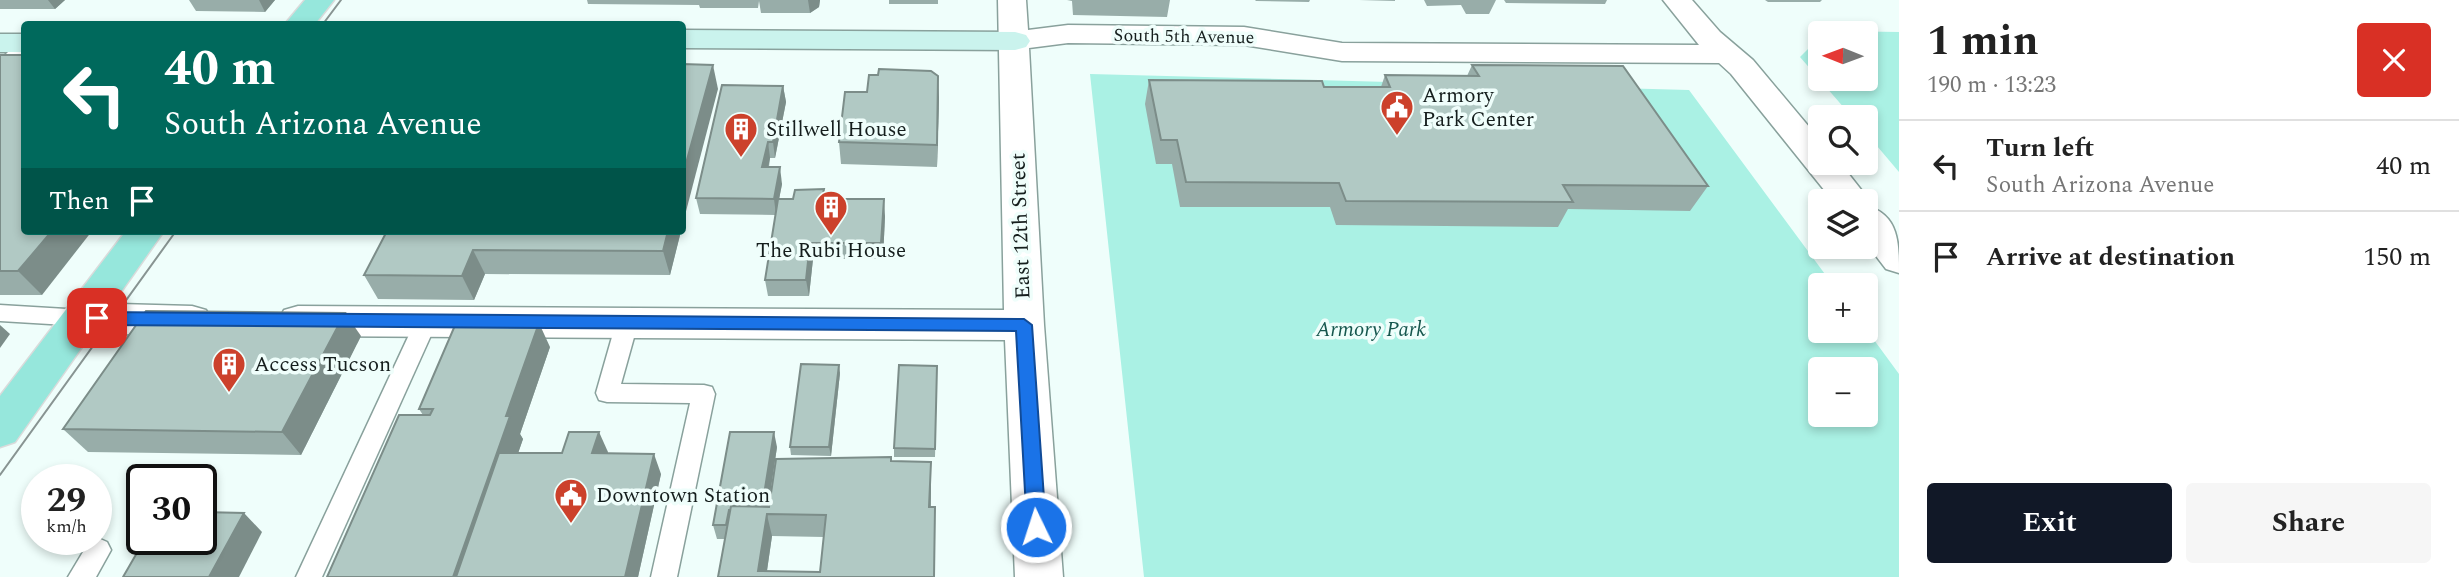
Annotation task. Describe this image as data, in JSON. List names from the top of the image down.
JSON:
{
  "streets": {
    "street": ["South 5th Avenue", "East 12th Street"]
  },
  "crossings": [
    ["South 5th Avenue", "East 12th Street"]
  ],
  "parks": ["Armory Park"],
  "places": {
    "public building": ["Armory Park Center", "Downtown Station"],
    "building": ["Stillwell House", "The Rubi House", "Access Tucson"]
  },
  "north": "left",
  "page": {
    "heading": ["1 min", "190 m · 13:23"],
    "map_buttons": ["+", "−"],
    "turn": ["40 m", "South Arizona Avenue"],
    "list": [
      {
        "name": "Turn left",
        "note": "South Arizona Avenue",
        "value": "40 m"
      },
      {
        "name": "Arrive at destination",
        "value": "150 m"
      }
    ],
    "then": "Then",
    "speed": "29 km/h",
    "limit": "30",
    "buttons": ["Exit", "Share"]
  }
}
